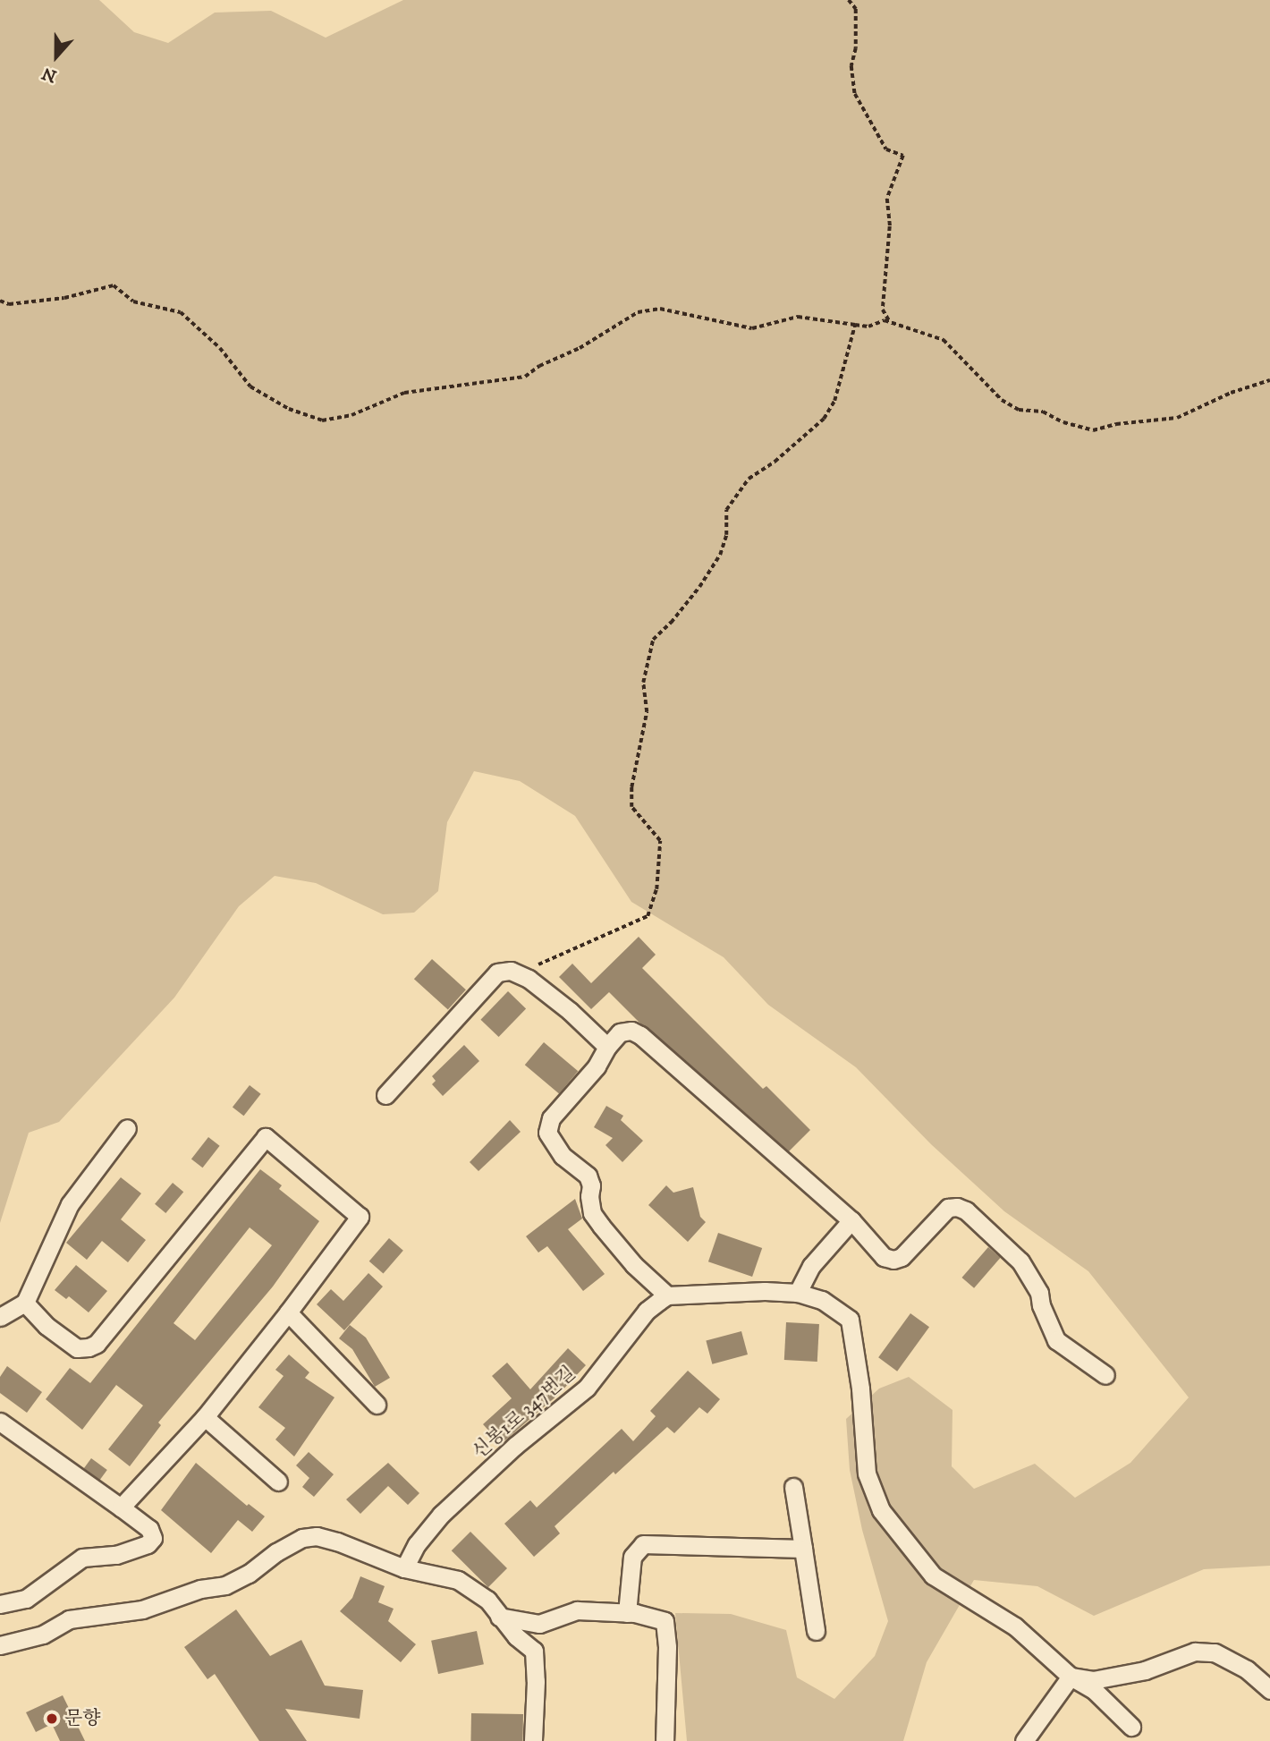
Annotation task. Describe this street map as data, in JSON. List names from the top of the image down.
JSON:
{
  "streets": {
    "street": ["신봉1로 347번길"]
  },
  "places": ["문향"],
  "north": "bottom"
}
